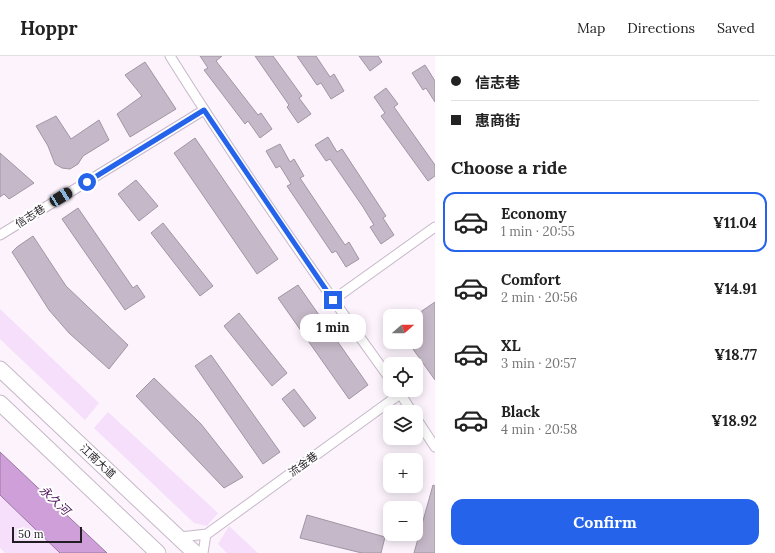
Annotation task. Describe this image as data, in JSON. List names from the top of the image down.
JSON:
{
  "streets": {
    "main road": ["江南大道"],
    "street": ["信志巷", "流金巷"]
  },
  "crossings": [
    ["江南大道", "流金巷"]
  ],
  "water": ["永久河"],
  "scale_bar": "50 m",
  "north": "right",
  "page": {
    "header": "Hoppr",
    "nav": ["Map", "Directions", "Saved"],
    "banner": ["信志巷", "惠商街"],
    "heading": "Choose a ride",
    "list": [
      {
        "name": "Economy",
        "note": "1 min · 20:55",
        "value": "¥11.04"
      },
      {
        "name": "Comfort",
        "note": "2 min · 20:56",
        "value": "¥14.91"
      },
      {
        "name": "XL",
        "note": "3 min · 20:57",
        "value": "¥18.77"
      },
      {
        "name": "Black",
        "note": "4 min · 20:58",
        "value": "¥18.92"
      }
    ],
    "map_buttons": ["+", "−"],
    "bubble": "1 min",
    "buttons": "Confirm",
    "scale": "50 m"
  }
}
